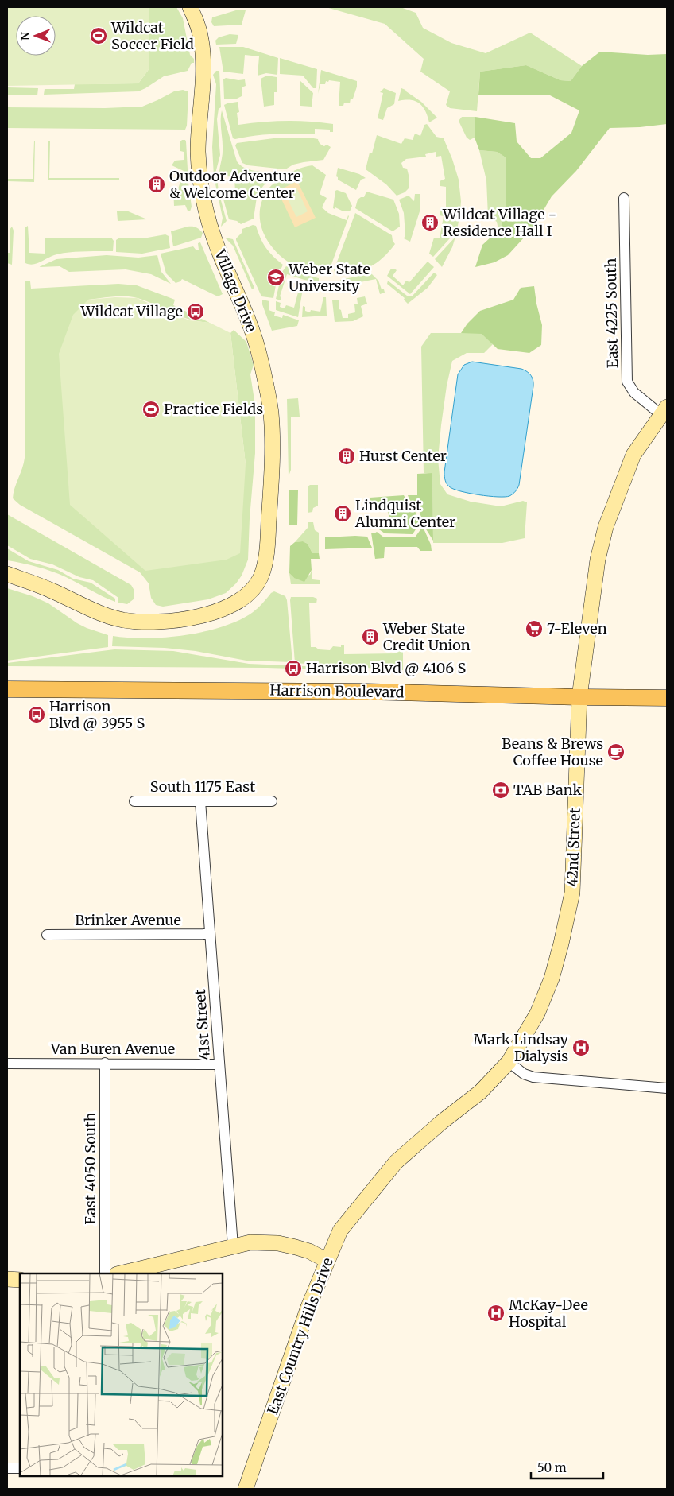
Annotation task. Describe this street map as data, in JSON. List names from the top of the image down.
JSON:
{
  "streets": {
    "main road": ["Harrison Boulevard"],
    "street": [
      "Village Drive",
      "East 4225 South",
      "South 1175 East",
      "42nd Street",
      "Brinker Avenue",
      "41st Street",
      "Van Buren Avenue",
      "East 4050 South",
      "East Country Hills Drive"
    ]
  },
  "crossings": [
    ["East 4225 South", "42nd Street"],
    ["Harrison Boulevard", "42nd Street"],
    ["South 1175 East", "41st Street"],
    ["42nd Street", "East Country Hills Drive"],
    ["Brinker Avenue", "41st Street"],
    ["41st Street", "Van Buren Avenue"],
    ["Van Buren Avenue", "East 4050 South"]
  ],
  "places": {
    "sports": ["Wildcat Soccer Field", "Practice Fields"],
    "building": [
      "Outdoor Adventure & Welcome Center",
      "Wildcat Village - Residence Hall I",
      "Hurst Center",
      "Lindquist Alumni Center",
      "Weber State Credit Union"
    ],
    "school or university": ["Weber State University"],
    "bus stop": ["Wildcat Village", "Harrison Blvd @ 4106 S", "Harrison Blvd @ 3955 S"],
    "supermarket": ["7-Eleven"],
    "cafe": ["Beans & Brews Coffee House"],
    "bank": ["TAB Bank"],
    "hospital": ["Mark Lindsay Dialysis", "McKay-Dee Hospital"]
  },
  "scale_bar": "50 m",
  "north": "left"
}
